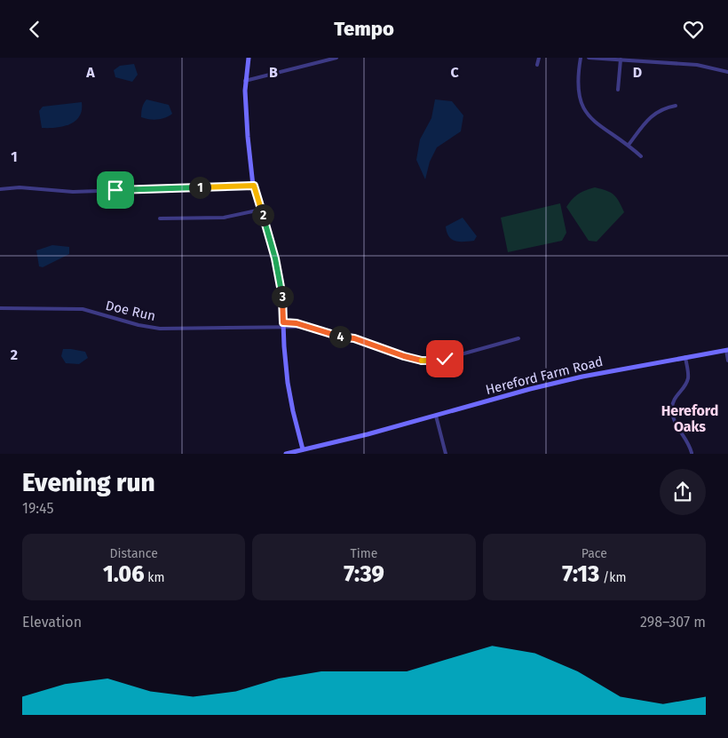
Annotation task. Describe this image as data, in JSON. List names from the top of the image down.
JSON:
{
  "streets": {
    "street": ["Doe Run", "Hereford Farm Road"]
  },
  "districts": ["Hereford Oaks"],
  "page": {
    "header": "Tempo",
    "pins": [
      "1",
      "2",
      "3",
      "4"
    ],
    "heading": ["Evening run", "19:45"],
    "stats": [
      ["Distance", "1.06 km"],
      ["Time", "7:39"],
      ["Pace", "7:13 /km"]
    ],
    "chart": ["Elevation", "298–307 m"]
  },
  "grid": {
    "columns": [
      "A",
      "B",
      "C",
      "D"
    ],
    "rows": ["1", "2"]
  }
}
